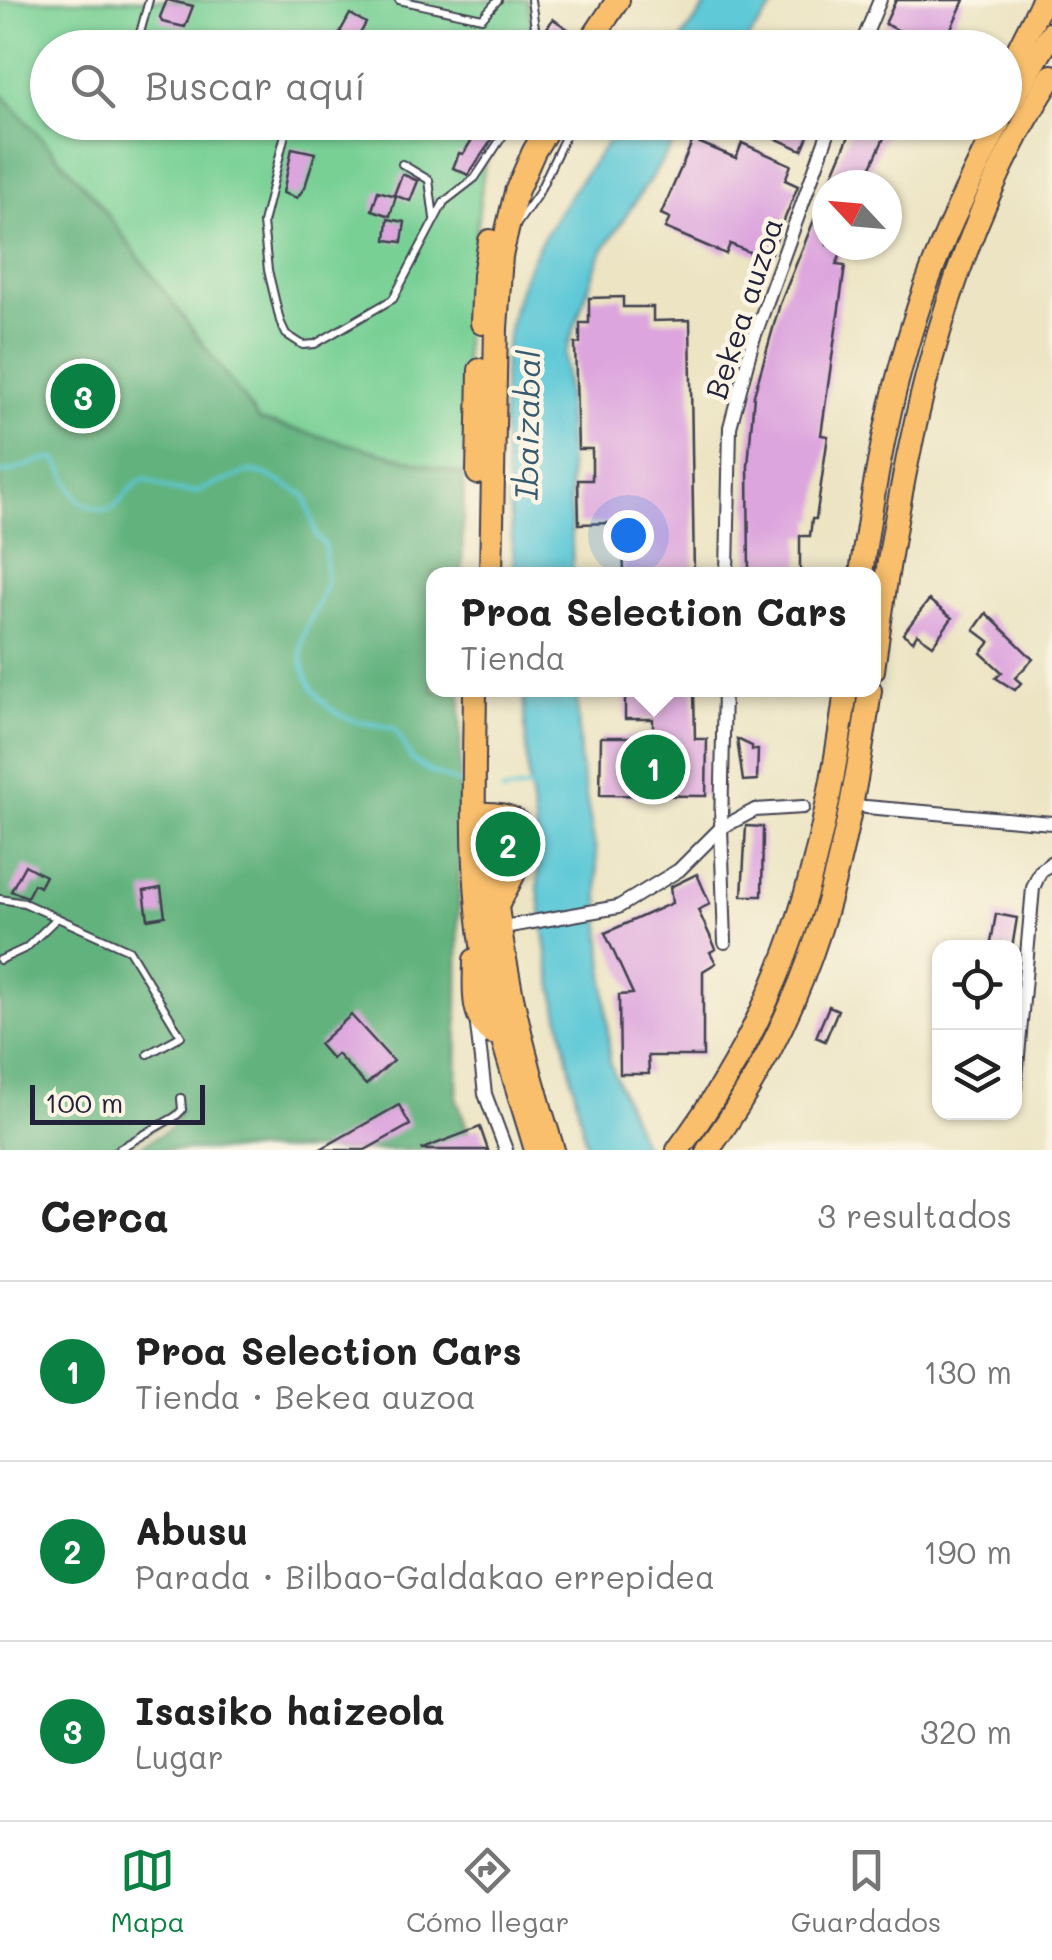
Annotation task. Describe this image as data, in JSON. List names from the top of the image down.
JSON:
{
  "streets": {
    "street": ["Bekea auzoa"]
  },
  "water": ["Ibaizabal"],
  "scale_bar": "100 m",
  "north": "top left",
  "page": {
    "search": "Buscar aquí",
    "pins": ["3", "1", "2"],
    "popup": ["Proa Selection Cars", "Tienda"],
    "scale": "100 m",
    "heading": ["Cerca", "3 resultados"],
    "list": [
      {
        "mark": "1",
        "name": "Proa Selection Cars",
        "note": "Tienda · Bekea auzoa",
        "value": "130 m"
      },
      {
        "mark": "2",
        "name": "Abusu",
        "note": "Parada · Bilbao-Galdakao errepidea",
        "value": "190 m"
      },
      {
        "mark": "3",
        "name": "Isasiko haizeola",
        "note": "Lugar",
        "value": "320 m"
      }
    ],
    "nav": ["Mapa", "Cómo llegar", "Guardados"]
  }
}
